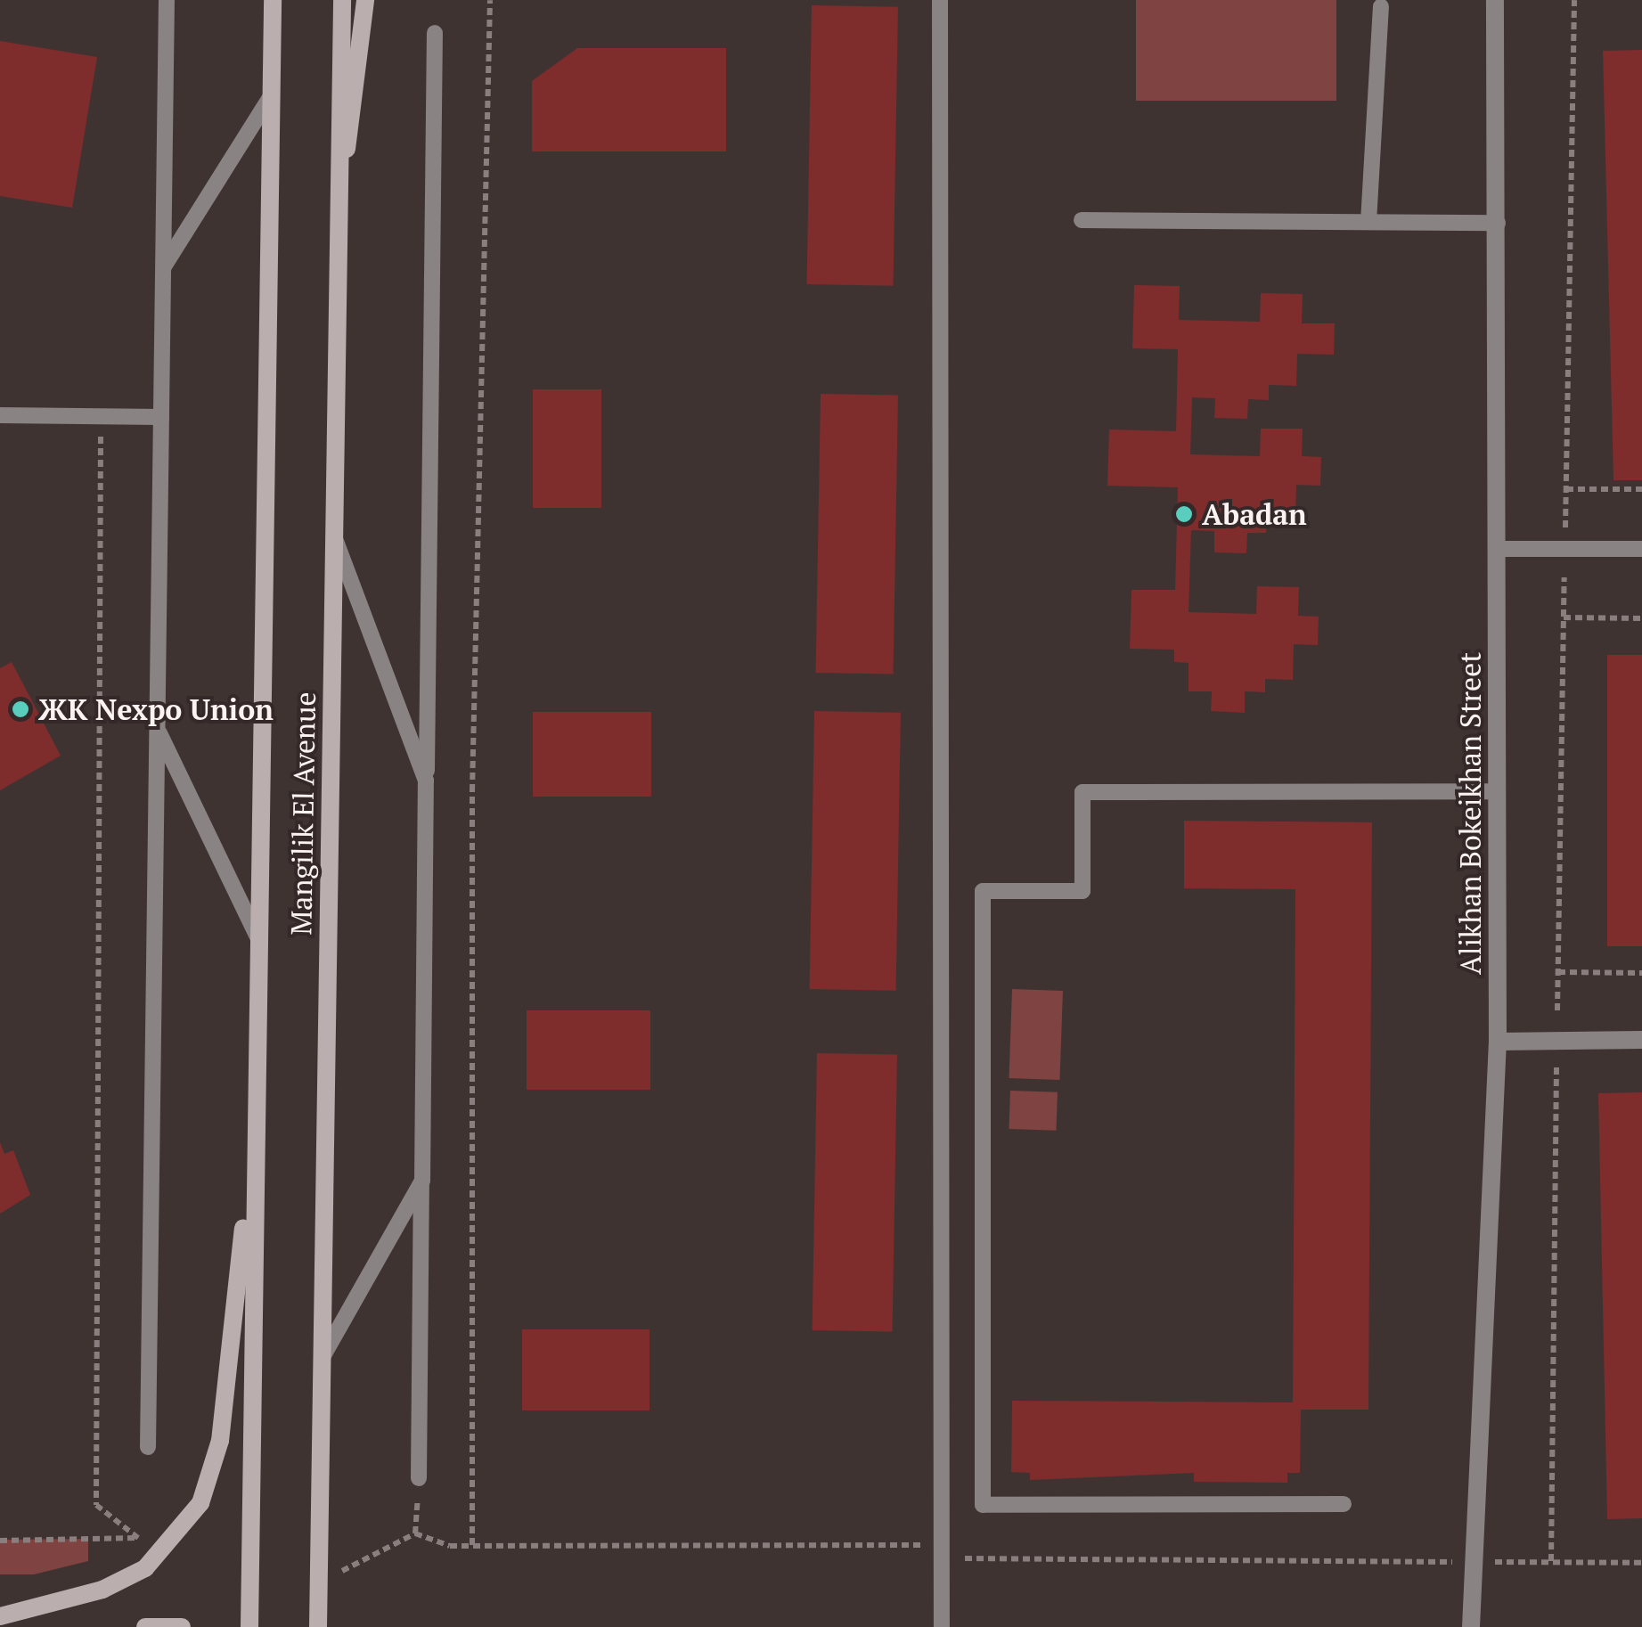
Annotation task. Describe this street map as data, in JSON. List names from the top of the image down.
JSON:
{
  "streets": {
    "main road": ["Mangilik El Avenue"],
    "street": ["Alikhan Bokeikhan Street"]
  },
  "places": ["Abadan", "ЖК Nexpo Union"]
}
